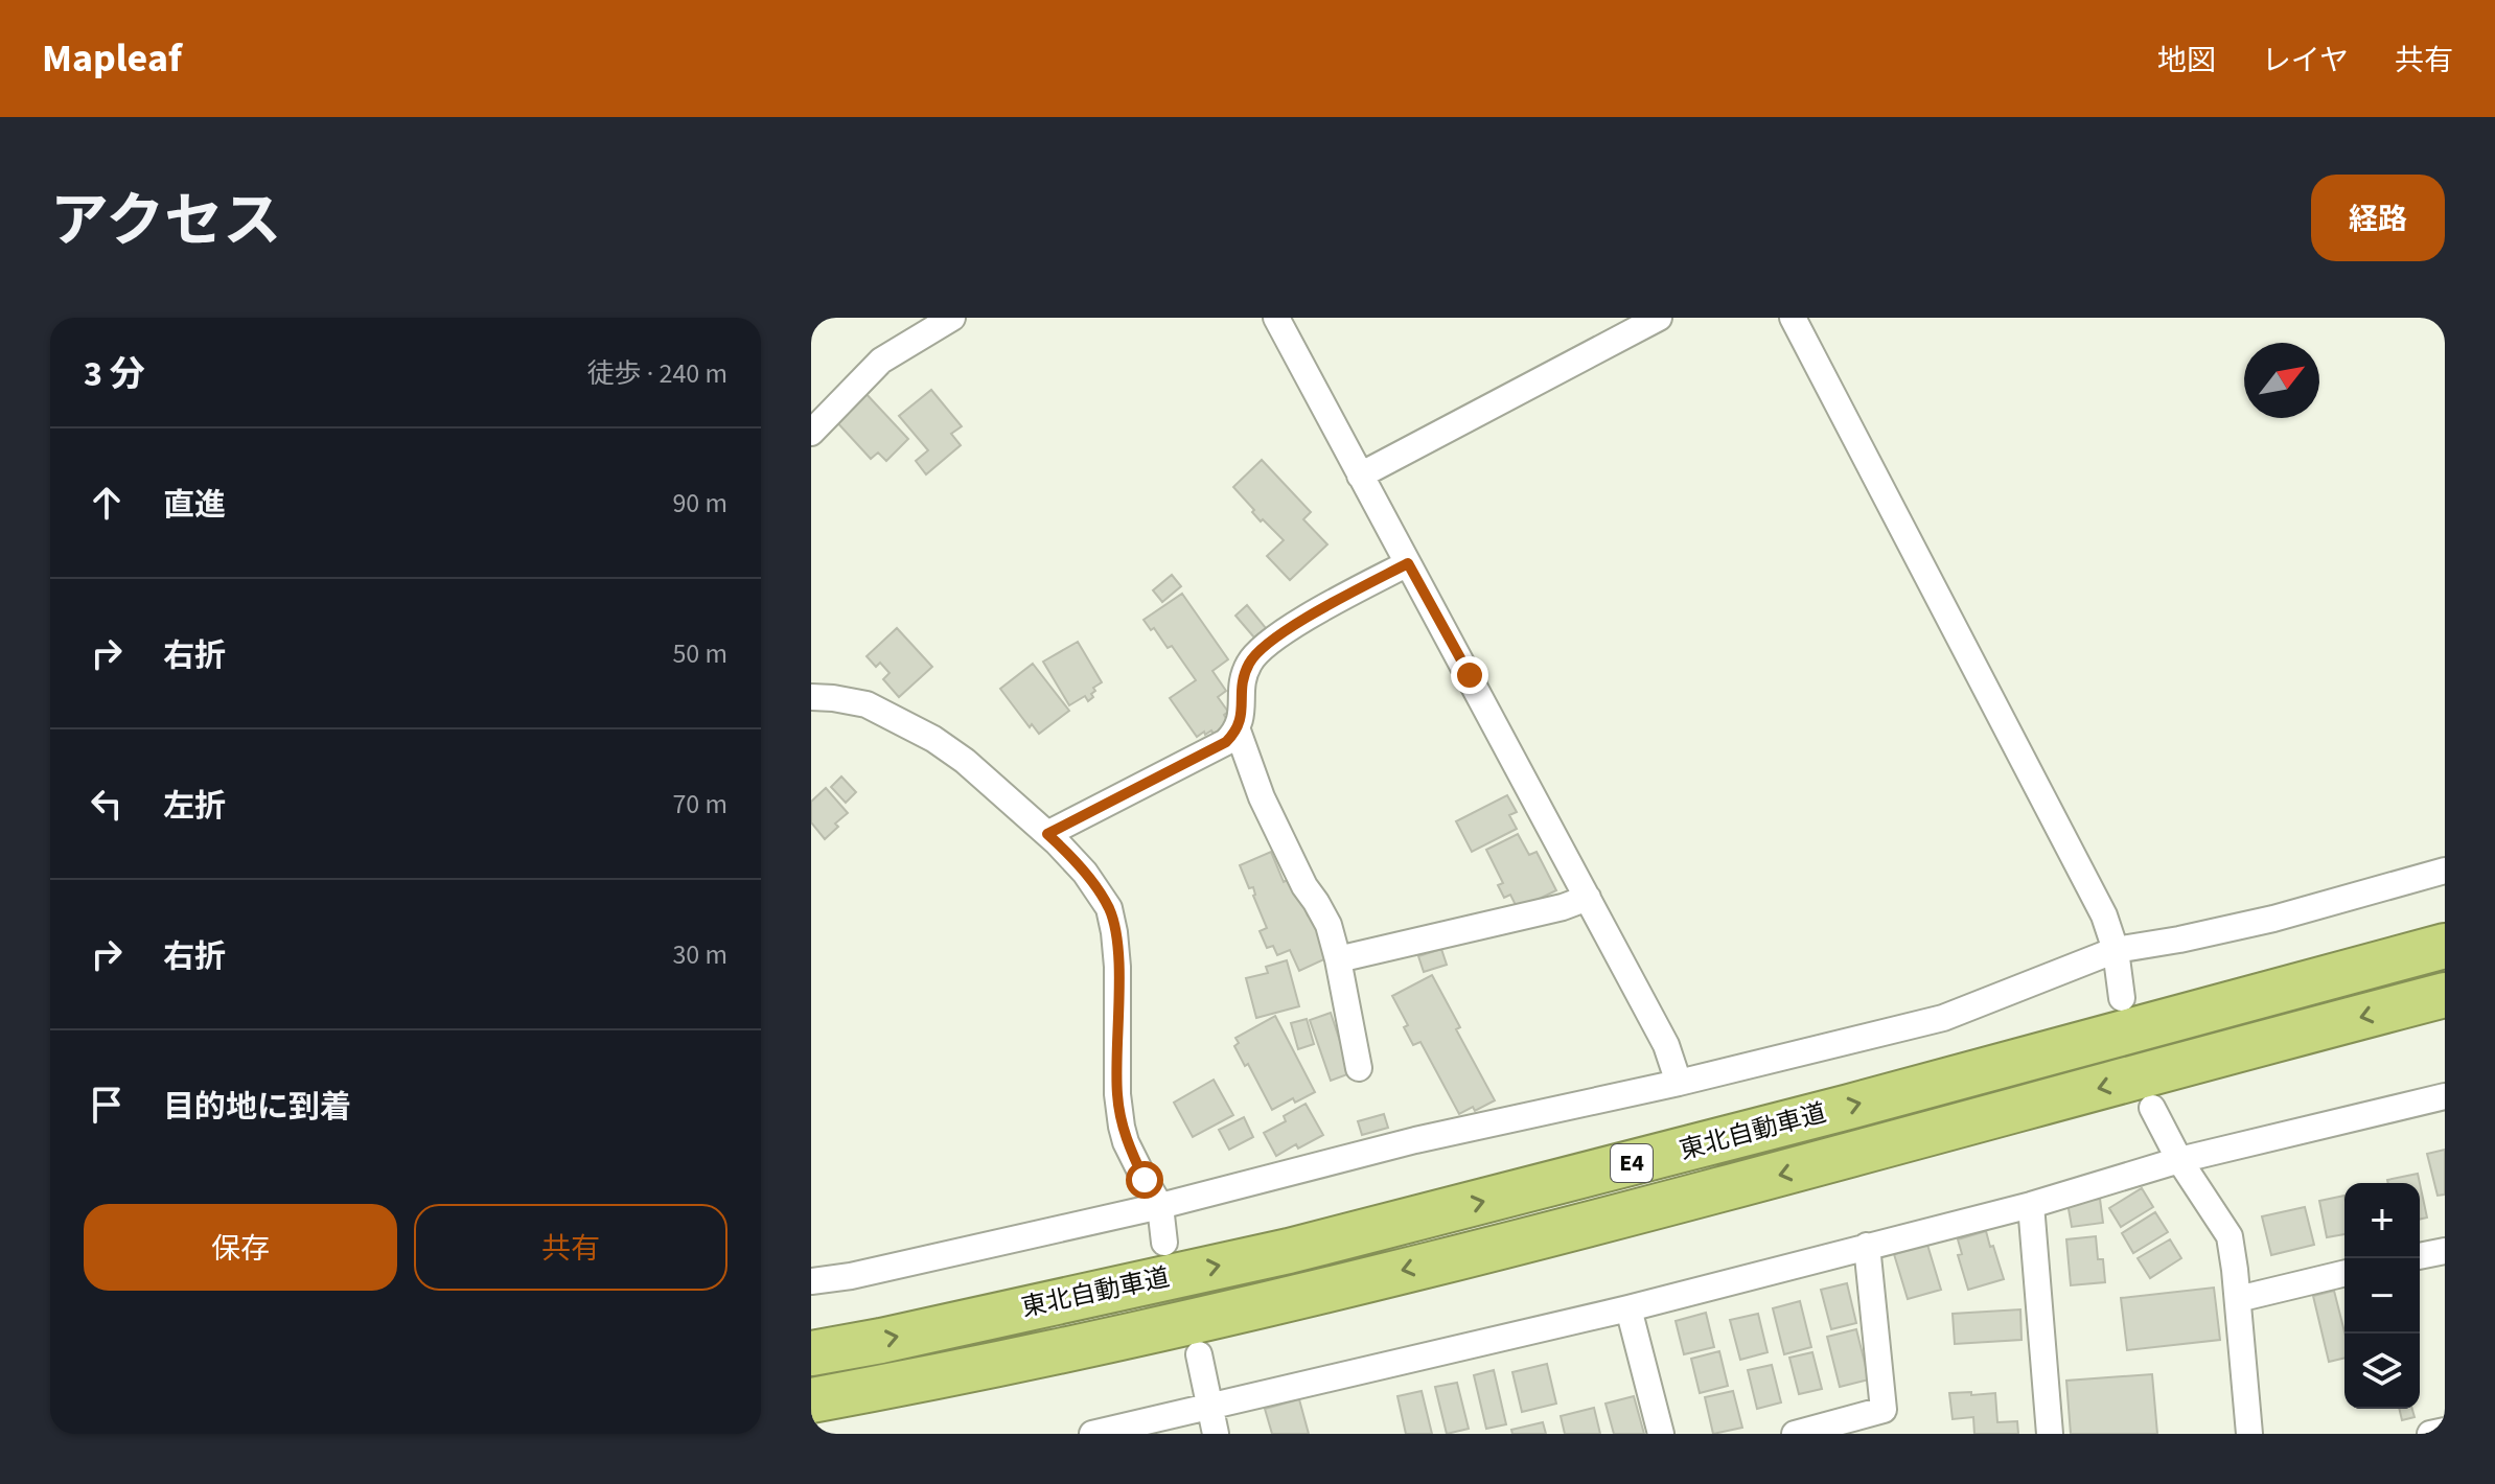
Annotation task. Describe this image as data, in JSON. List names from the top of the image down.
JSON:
{
  "streets": {
    "highway": ["東北自動車道", "E4"]
  },
  "north": "top right",
  "page": {
    "header": "Mapleaf",
    "nav": ["地図", "レイヤ", "共有"],
    "title": "アクセス",
    "buttons": [
      "経路",
      ["保存", "共有"]
    ],
    "heading": ["3 分", "徒歩 · 240 m"],
    "list": [
      ["直進", "90 m"],
      ["右折", "50 m"],
      ["左折", "70 m"],
      ["右折", "30 m"],
      "目的地に到着"
    ],
    "map_buttons": ["+", "−"]
  }
}
